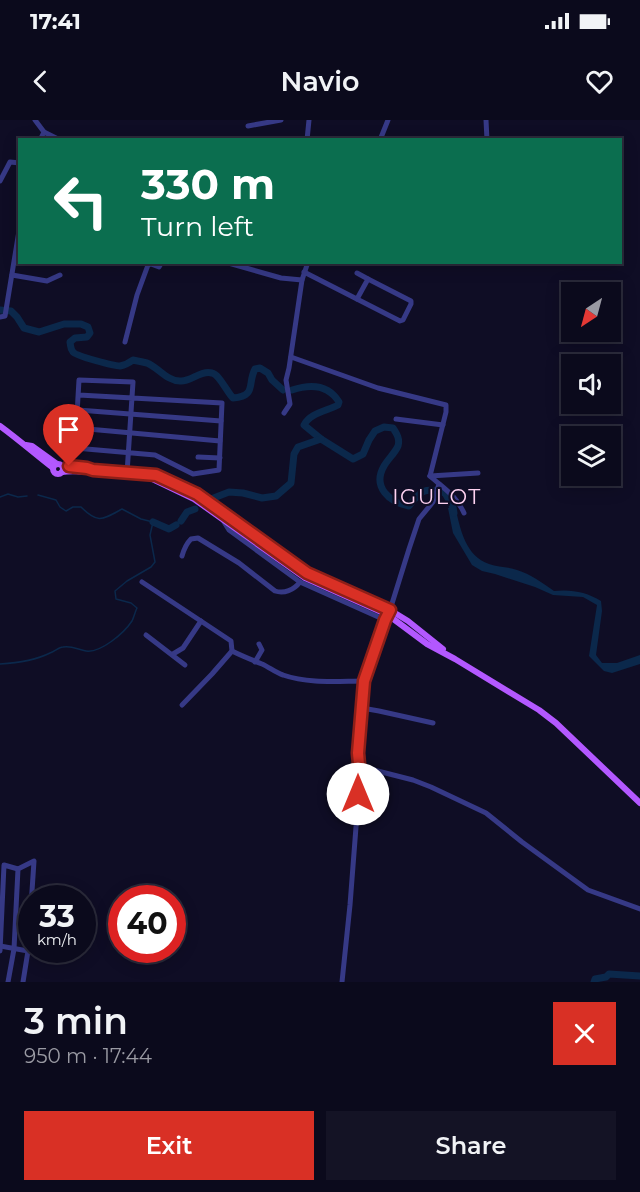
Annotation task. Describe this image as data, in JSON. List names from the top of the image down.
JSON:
{
  "districts": ["IGULOT"],
  "north": "bottom left",
  "page": {
    "status": "17:41",
    "header": "Navio",
    "turn": ["330 m", "Turn left"],
    "speed": "33 km/h",
    "limit": "40",
    "heading": ["3 min", "950 m · 17:44"],
    "buttons": ["Exit", "Share"]
  }
}
